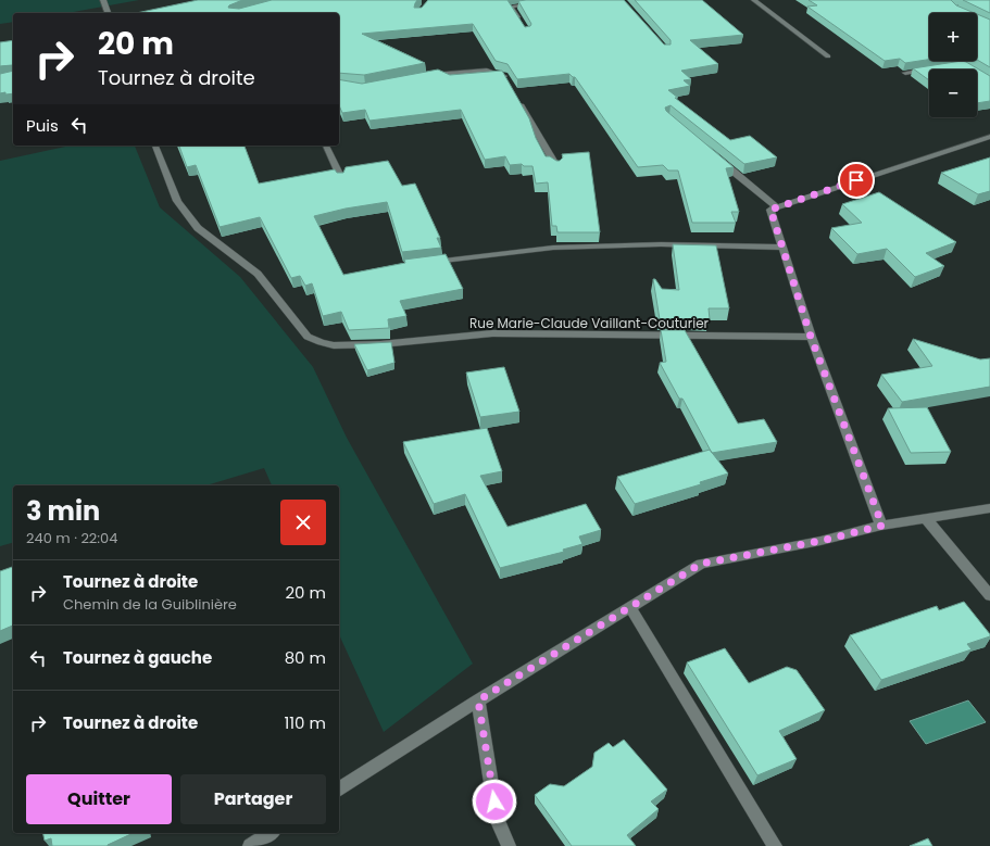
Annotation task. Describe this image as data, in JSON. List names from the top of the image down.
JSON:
{
  "streets": {
    "street": ["Rue Marie-Claude Vaillant-Couturier"]
  },
  "page": {
    "map_buttons": ["+", "−"],
    "turn": ["20 m", "Tournez à droite"],
    "then": "Puis",
    "heading": ["3 min", "240 m · 22:04"],
    "list": [
      {
        "name": "Tournez à droite",
        "note": "Chemin de la Guiblinière",
        "value": "20 m"
      },
      {
        "name": "Tournez à gauche",
        "value": "80 m"
      },
      {
        "name": "Tournez à droite",
        "value": "110 m"
      }
    ],
    "buttons": ["Quitter", "Partager"]
  }
}
